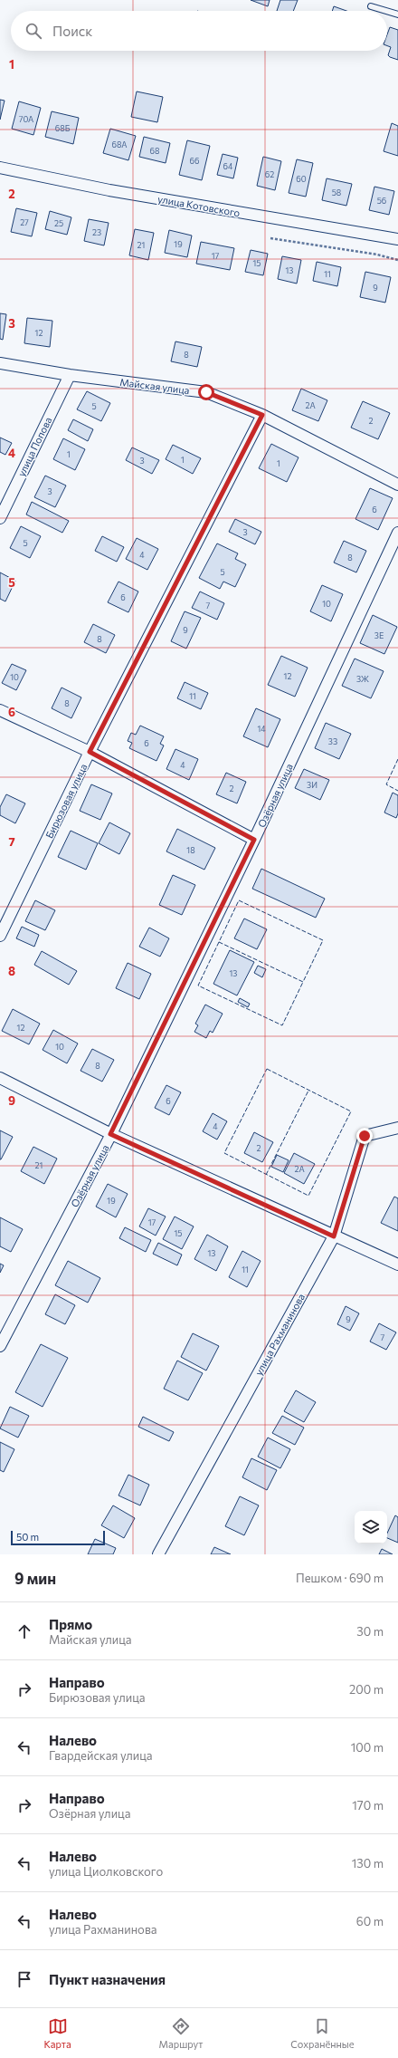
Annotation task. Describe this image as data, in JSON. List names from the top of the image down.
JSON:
{
  "streets": {
    "street": [
      "улица Котовского",
      "Майская улица",
      "улица Попова",
      "Озёрная улица",
      "Бирюзовая улица",
      "улица Рахманинова"
    ]
  },
  "crossings": [
    ["Майская улица", "улица Попова"],
    ["Майская улица", "Бирюзовая улица"]
  ],
  "house_numbers": [
    "70А",
    "68Б",
    "68А",
    "68",
    "66",
    "64",
    "62",
    "60",
    "58",
    "56",
    "27",
    "25",
    "23",
    "19",
    "21",
    "17",
    "15",
    "13",
    "11",
    "9",
    "12",
    "8",
    "2А",
    "5",
    "2",
    "1",
    "1",
    "3",
    "1",
    "3",
    "6",
    "3",
    "5",
    "4",
    "8",
    "5",
    "6",
    "10",
    "7",
    "9",
    "3Е",
    "8",
    "12",
    "10",
    "3Ж",
    "11",
    "8",
    "14",
    "3З",
    "6",
    "4",
    "3И",
    "2",
    "18",
    "13",
    "12",
    "10",
    "8",
    "6",
    "4",
    "2",
    "21",
    "2А",
    "19",
    "17",
    "15",
    "13",
    "11",
    "9",
    "7"
  ],
  "scale_bar": "50 m",
  "page": {
    "search": "Поиск",
    "scale": "50 m",
    "heading": ["9 мин", "Пешком · 690 m"],
    "list": [
      ["Прямо", "Майская улица", "30 m"],
      ["Направо", "Бирюзовая улица", "200 m"],
      ["Налево", "Гвардейская улица", "100 m"],
      ["Направо", "Озёрная улица", "170 m"],
      ["Налево", "улица Циолковского", "130 m"],
      ["Налево", "улица Рахманинова", "60 m"],
      "Пункт назначения"
    ],
    "nav": ["Карта", "Маршрут", "Сохранённые"]
  },
  "grid": {
    "rows": [
      "1",
      "2",
      "3",
      "4",
      "5",
      "6",
      "7",
      "8",
      "9"
    ]
  }
}
